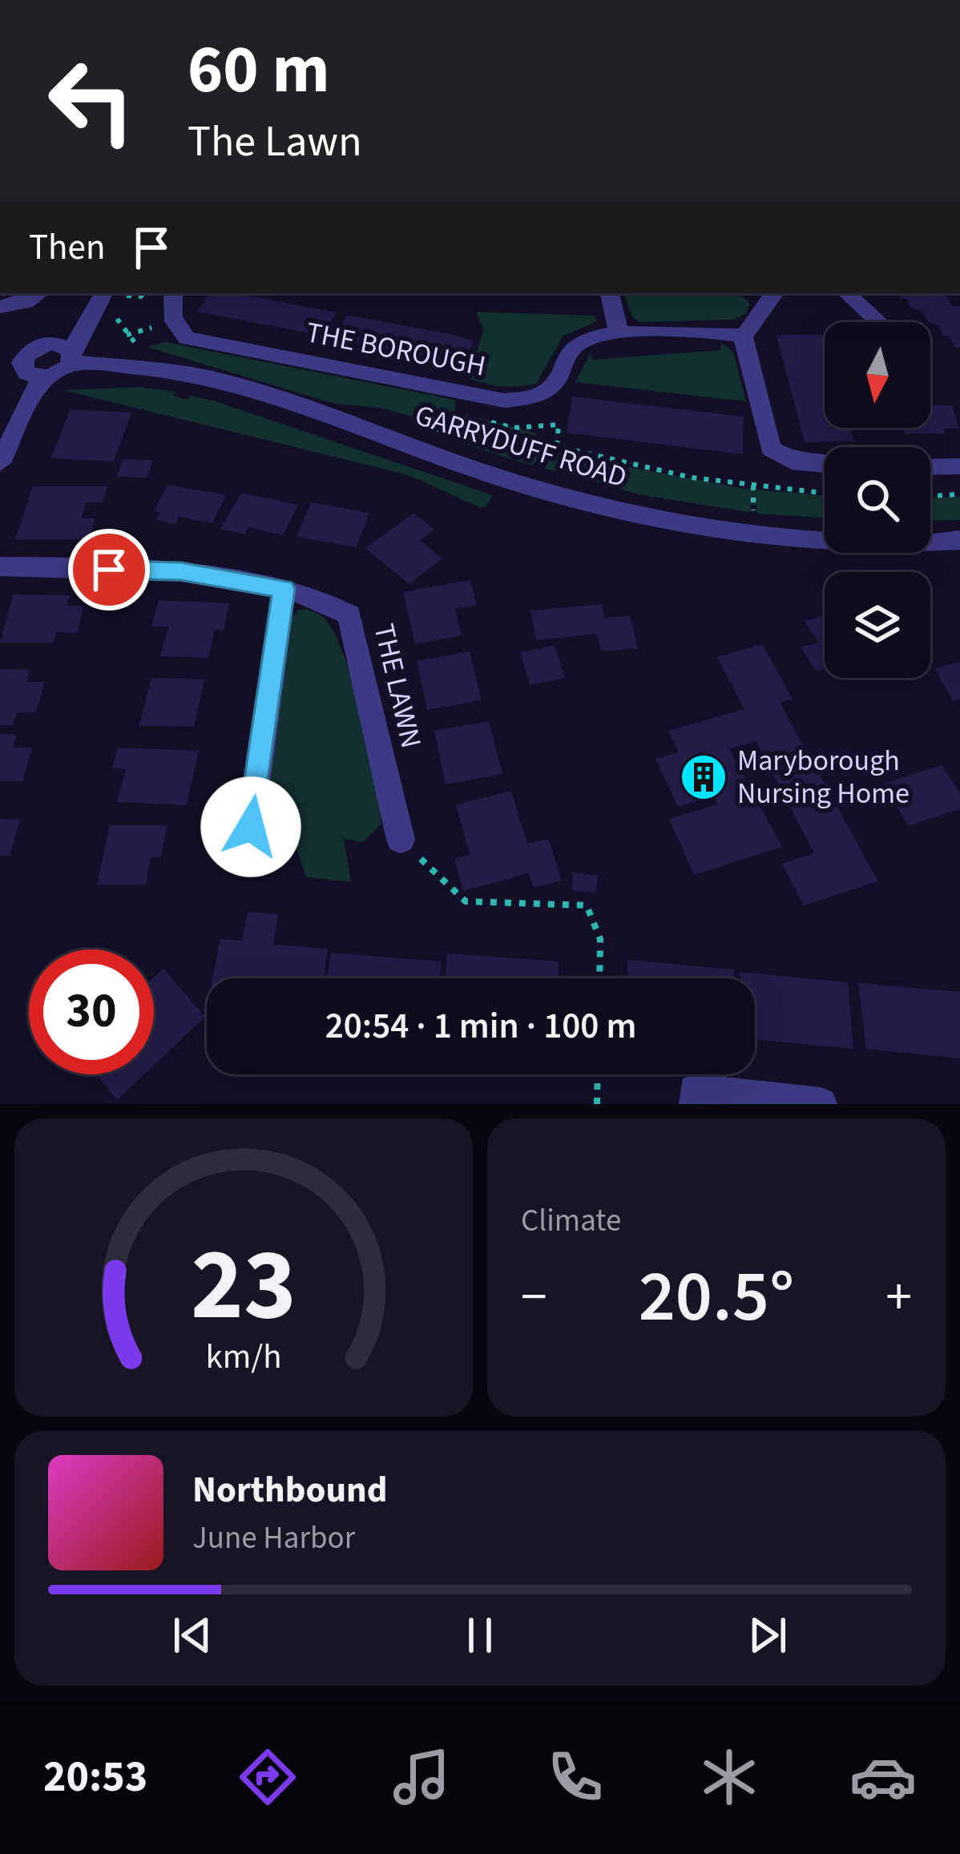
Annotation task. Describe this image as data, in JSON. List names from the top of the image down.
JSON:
{
  "streets": {
    "street": ["THE BOROUGH", "GARRYDUFF ROAD", "THE LAWN"]
  },
  "places": {
    "building": ["Maryborough Nursing Home"]
  },
  "north": "bottom",
  "page": {
    "turn": ["60 m", "The Lawn"],
    "then": "Then",
    "limit": "30",
    "trip": "20:54 · 1 min · 100 m",
    "tile": "Climate",
    "heat": ["−", "20.5°", "+"],
    "song": ["Northbound", "June Harbor"],
    "tabs": "20:53",
    "gauge": ["23", "km/h"]
  }
}
